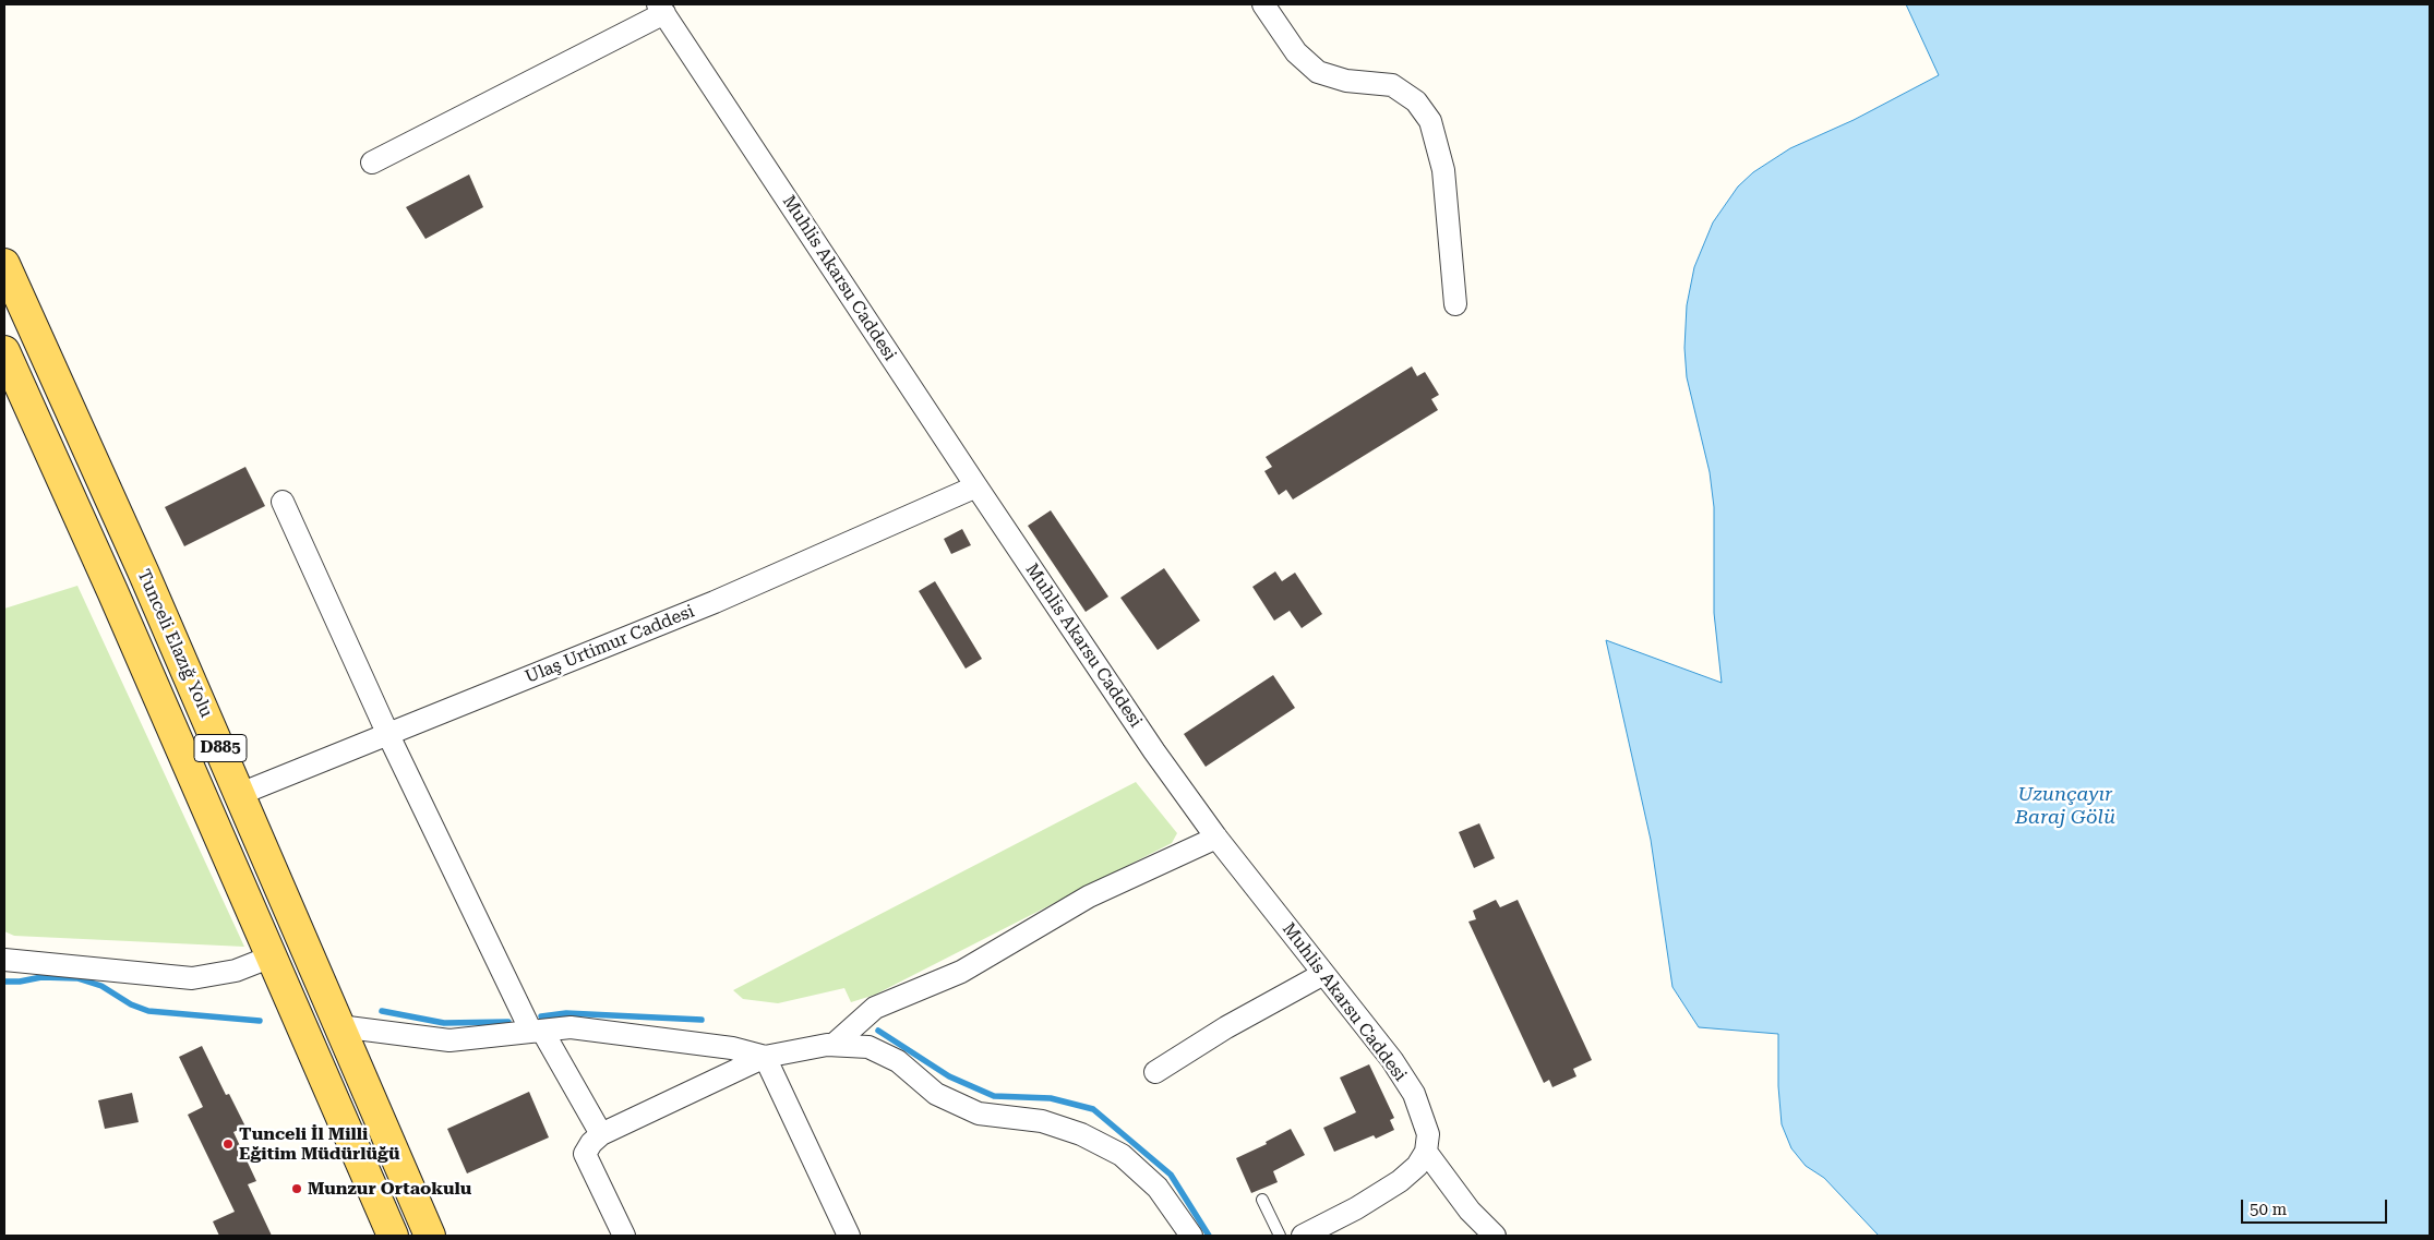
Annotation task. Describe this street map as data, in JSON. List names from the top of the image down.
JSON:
{
  "streets": {
    "main road": ["Tunceli Elazığ Yolu", "D885"],
    "street": ["Muhlis Akarsu Caddesi", "Ulaş Urtimur Caddesi"]
  },
  "crossings": [
    ["Muhlis Akarsu Caddesi", "Ulaş Urtimur Caddesi"],
    ["Tunceli Elazığ Yolu", "Ulaş Urtimur Caddesi"]
  ],
  "water": ["Uzunçayır Baraj Gölü"],
  "places": ["Tunceli İl Milli Eğitim Müdürlüğü", "Munzur Ortaokulu"],
  "scale_bar": "50 m"
}
